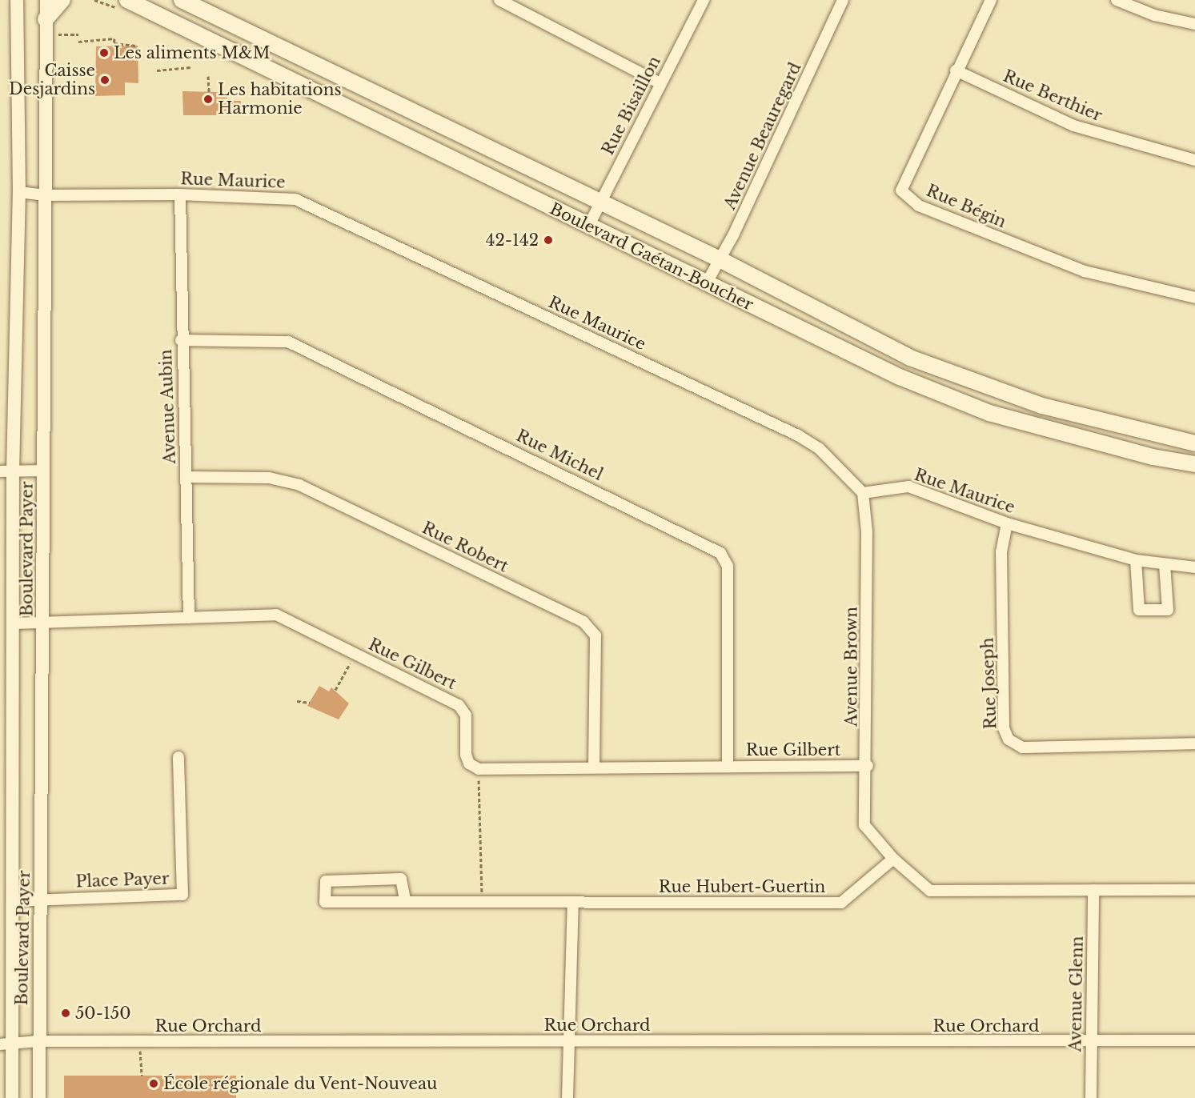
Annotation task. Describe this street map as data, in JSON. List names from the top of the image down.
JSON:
{
  "streets": {
    "main road": ["Boulevard Gaétan-Boucher"],
    "street": [
      "Rue Berthier",
      "Rue Bisaillon",
      "Avenue Beauregard",
      "Rue Maurice",
      "Rue Bégin",
      "Avenue Aubin",
      "Rue Michel",
      "Rue Robert",
      "Boulevard Payer",
      "Rue Gilbert",
      "Avenue Brown",
      "Rue Joseph",
      "Place Payer",
      "Rue Hubert-Guertin",
      "Avenue Glenn",
      "Rue Orchard"
    ]
  },
  "crossings": [
    ["Rue Berthier", "Rue Bégin"],
    ["Rue Bisaillon", "Boulevard Gaétan-Boucher"],
    ["Avenue Beauregard", "Boulevard Gaétan-Boucher"],
    ["Rue Maurice", "Avenue Aubin"],
    ["Rue Maurice", "Boulevard Payer"],
    ["Rue Maurice", "Avenue Brown"],
    ["Rue Maurice", "Rue Joseph"],
    ["Avenue Aubin", "Rue Michel"],
    ["Avenue Aubin", "Rue Robert"],
    ["Avenue Aubin", "Rue Gilbert"],
    ["Rue Michel", "Rue Gilbert"],
    ["Rue Robert", "Rue Gilbert"],
    ["Boulevard Payer", "Rue Gilbert"],
    ["Boulevard Payer", "Place Payer"],
    ["Boulevard Payer", "Rue Orchard"],
    ["Rue Gilbert", "Avenue Brown"],
    ["Avenue Brown", "Rue Hubert-Guertin"],
    ["Avenue Glenn", "Rue Orchard"]
  ],
  "places": [
    "Les aliments M&M",
    "Caisse Desjardins",
    "Les habitations Harmonie",
    "42-142",
    "50-150",
    "École régionale du Vent-Nouveau"
  ]
}
